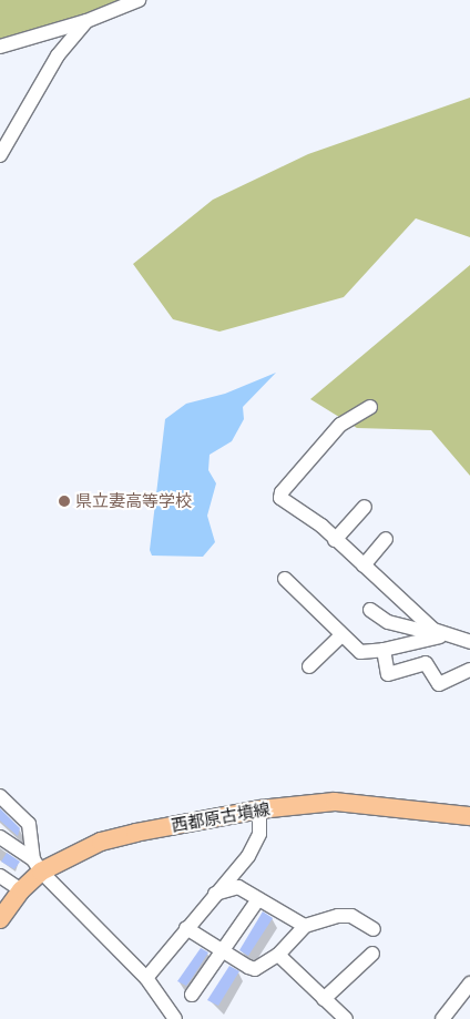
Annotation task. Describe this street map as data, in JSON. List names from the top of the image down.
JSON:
{
  "streets": {
    "main road": ["西都原古墳線"]
  },
  "places": ["県立妻高等学校"]
}
